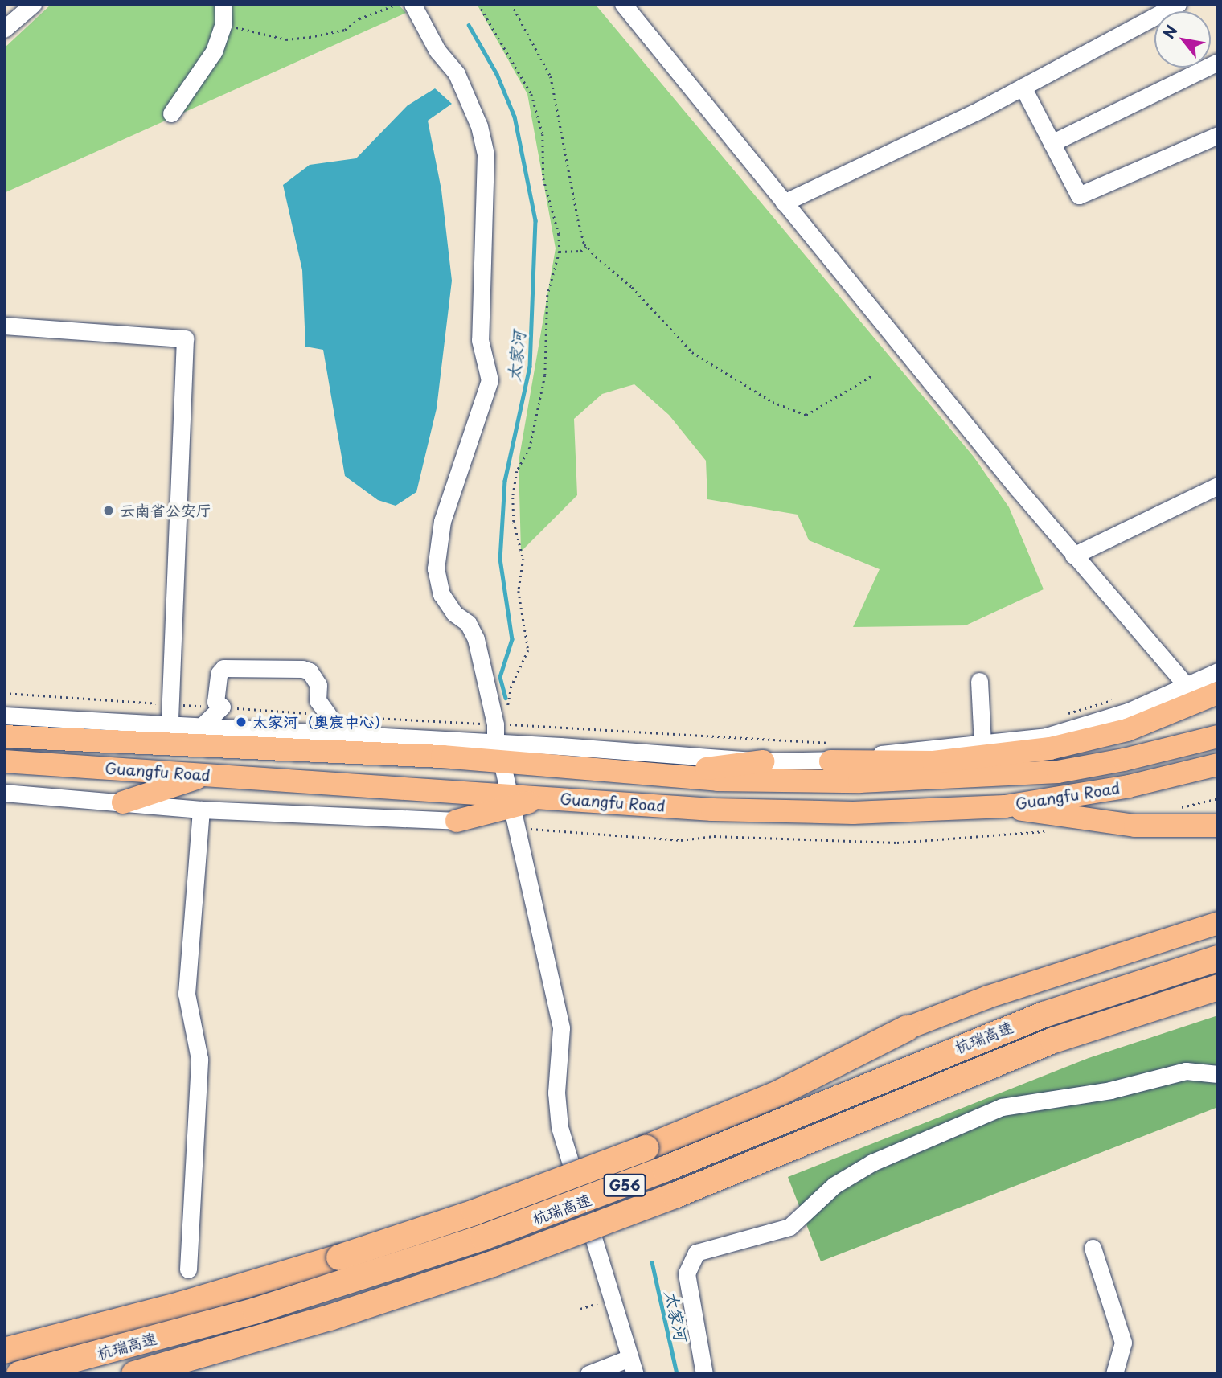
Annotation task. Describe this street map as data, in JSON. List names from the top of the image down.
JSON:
{
  "streets": {
    "highway": ["杭瑞高速", "G56"],
    "main road": ["Guangfu Road"]
  },
  "water": ["太家河"],
  "places": ["云南省公安厅", "太家河（奥宸中心）"],
  "north": "top left"
}
